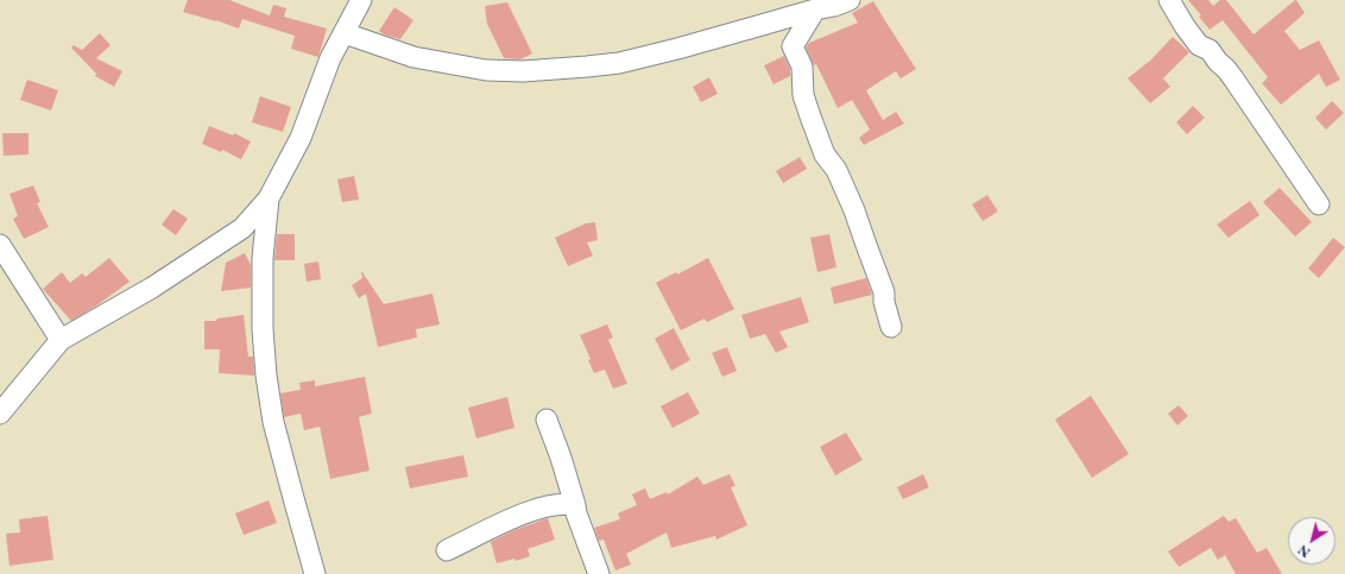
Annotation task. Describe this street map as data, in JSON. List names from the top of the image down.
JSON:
{
  "north": "bottom left"
}
